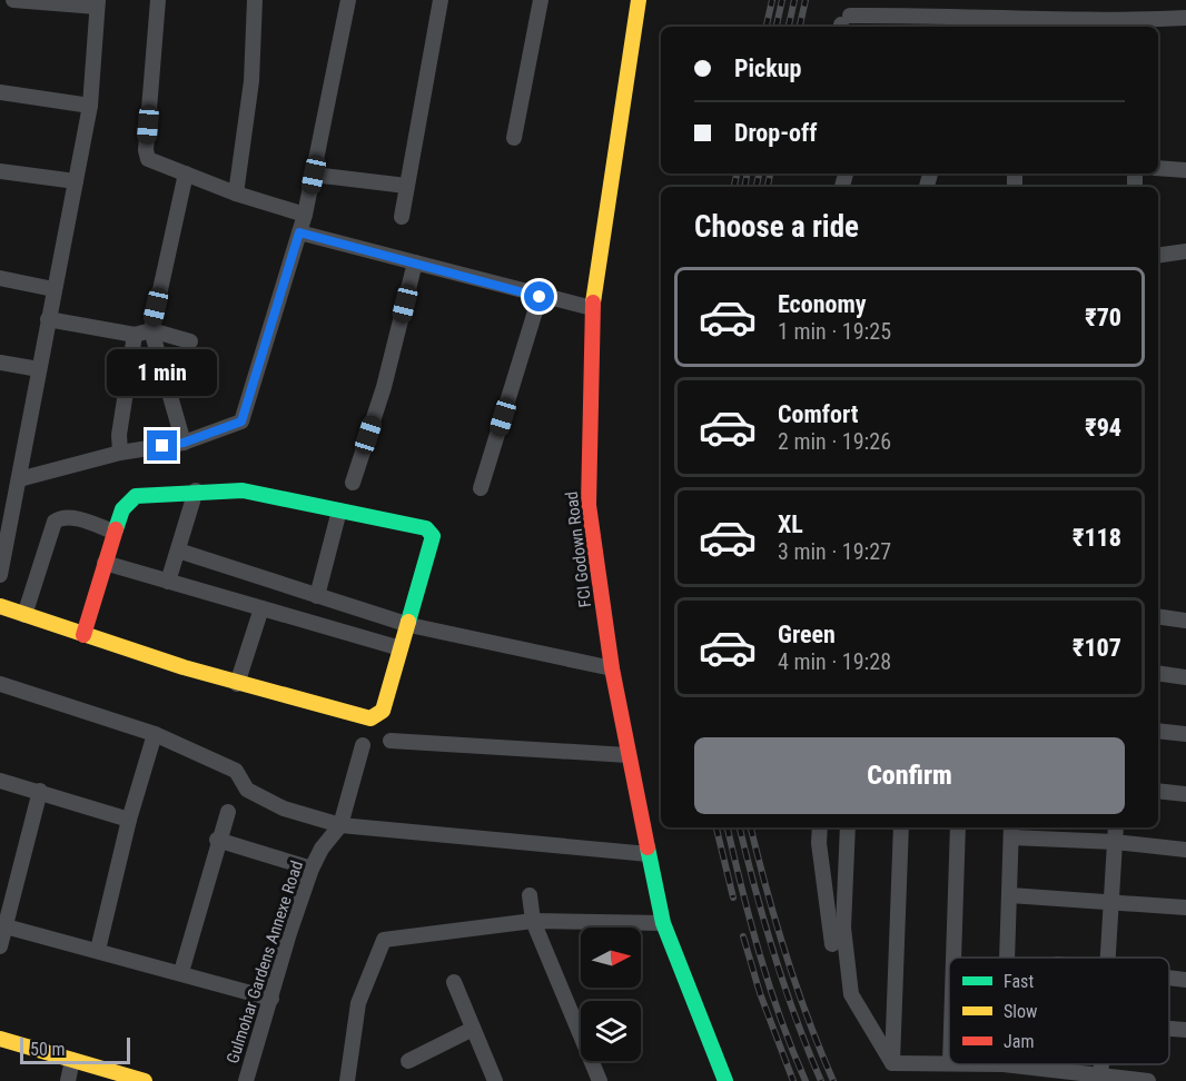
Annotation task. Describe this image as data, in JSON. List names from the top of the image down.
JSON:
{
  "streets": {
    "street": ["FCI Godown Road", "Gulmohar Gardens Annexe Road"]
  },
  "legend": ["Fast", "Slow", "Jam"],
  "scale_bar": "50 m",
  "north": "right",
  "page": {
    "banner": ["Pickup", "Drop-off"],
    "heading": "Choose a ride",
    "list": [
      {
        "name": "Economy",
        "note": "1 min · 19:25",
        "value": "₹70"
      },
      {
        "name": "Comfort",
        "note": "2 min · 19:26",
        "value": "₹94"
      },
      {
        "name": "XL",
        "note": "3 min · 19:27",
        "value": "₹118"
      },
      {
        "name": "Green",
        "note": "4 min · 19:28",
        "value": "₹107"
      }
    ],
    "bubble": "1 min",
    "buttons": "Confirm",
    "scale": "50 m"
  }
}
